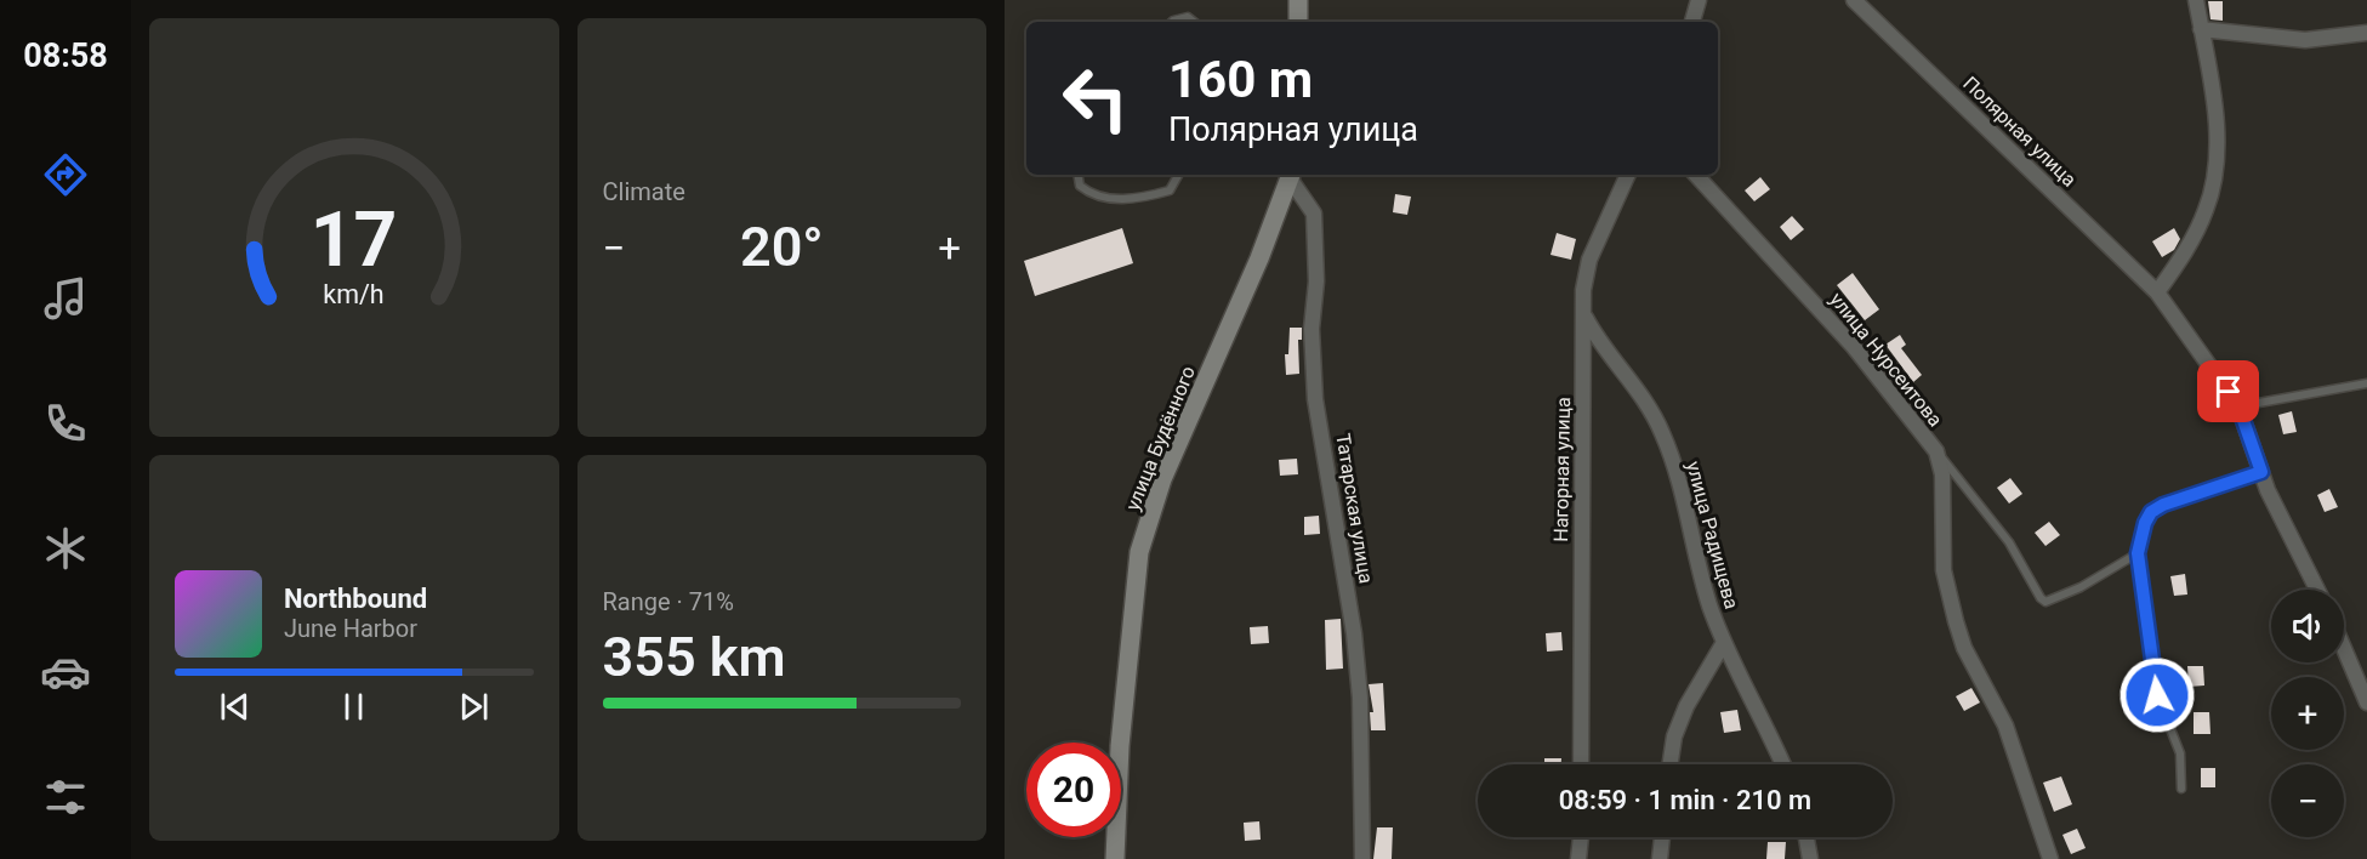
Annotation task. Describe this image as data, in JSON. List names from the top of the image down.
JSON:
{
  "streets": {
    "street": [
      "Полярная улица",
      "улица Нурсеитова",
      "улица Будённого",
      "Нагорная улица",
      "Татарская улица",
      "улица Радищева"
    ]
  },
  "crossings": [
    ["улица Будённого", "Татарская улица"],
    ["Нагорная улица", "улица Радищева"]
  ],
  "page": {
    "tabs": "08:58",
    "tile": [
      "Climate",
      ["Range · 71%", "355 km"]
    ],
    "turn": ["160 m", "Полярная улица"],
    "heat": ["−", "20°", "+"],
    "song": ["Northbound", "June Harbor"],
    "map_buttons": ["+", "−"],
    "limit": "20",
    "trip": "08:59 · 1 min · 210 m",
    "gauge": ["17", "km/h"]
  }
}
